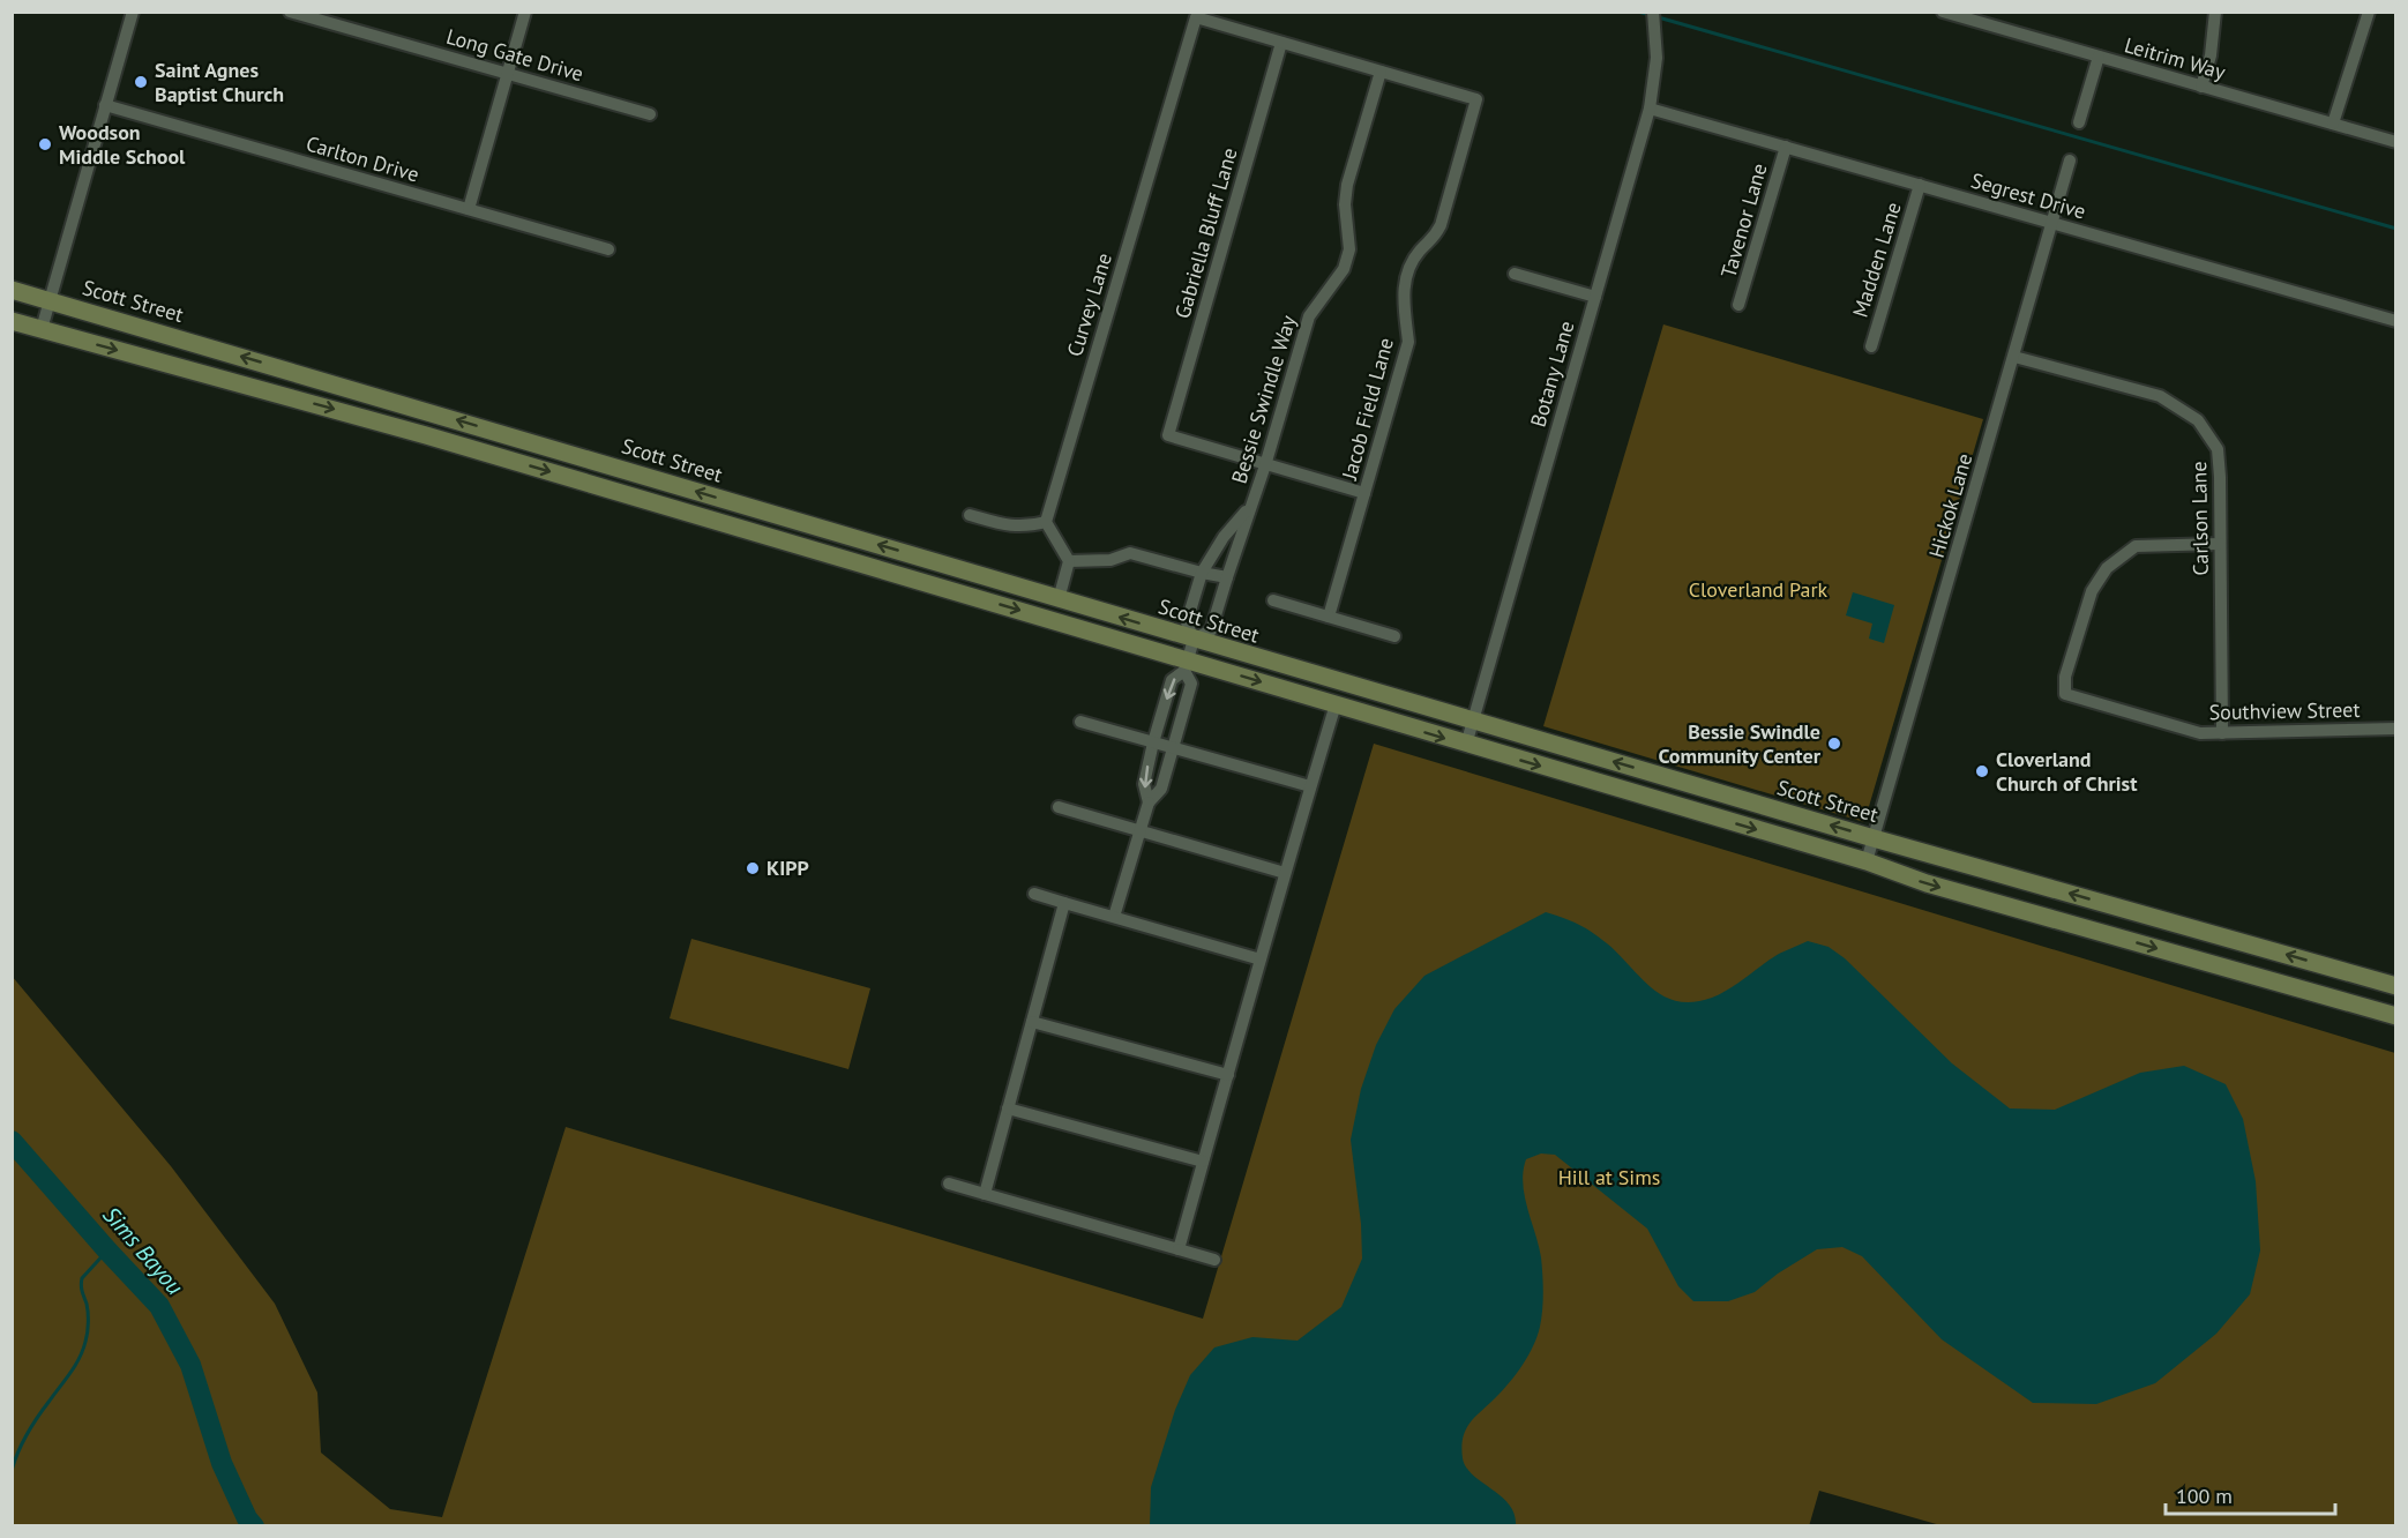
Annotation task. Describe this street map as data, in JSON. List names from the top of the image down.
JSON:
{
  "streets": {
    "main road": ["Scott Street"],
    "street": [
      "Long Gate Drive",
      "Leitrim Way",
      "Carlton Drive",
      "Segrest Drive",
      "Tavenor Lane",
      "Gabriella Bluff Lane",
      "Madden Lane",
      "Curvey Lane",
      "Botany Lane",
      "Bessie Swindle Way",
      "Jacob Field Lane",
      "Hickok Lane",
      "Carlson Lane",
      "Southview Street"
    ]
  },
  "crossings": [
    ["Segrest Drive", "Tavenor Lane"],
    ["Segrest Drive", "Madden Lane"],
    ["Segrest Drive", "Botany Lane"],
    ["Segrest Drive", "Hickok Lane"],
    ["Gabriella Bluff Lane", "Curvey Lane"],
    ["Gabriella Bluff Lane", "Bessie Swindle Way"],
    ["Scott Street", "Botany Lane"],
    ["Scott Street", "Bessie Swindle Way"],
    ["Scott Street", "Hickok Lane"],
    ["Bessie Swindle Way", "Jacob Field Lane"],
    ["Hickok Lane", "Carlson Lane"],
    ["Carlson Lane", "Southview Street"]
  ],
  "water": ["Sims Bayou"],
  "parks": ["Cloverland Park", "Hill at Sims"],
  "places": [
    "Saint Agnes Baptist Church",
    "Woodson Middle School",
    "Bessie Swindle Community Center",
    "Cloverland Church of Christ",
    "KIPP"
  ],
  "scale_bar": "100 m"
}
